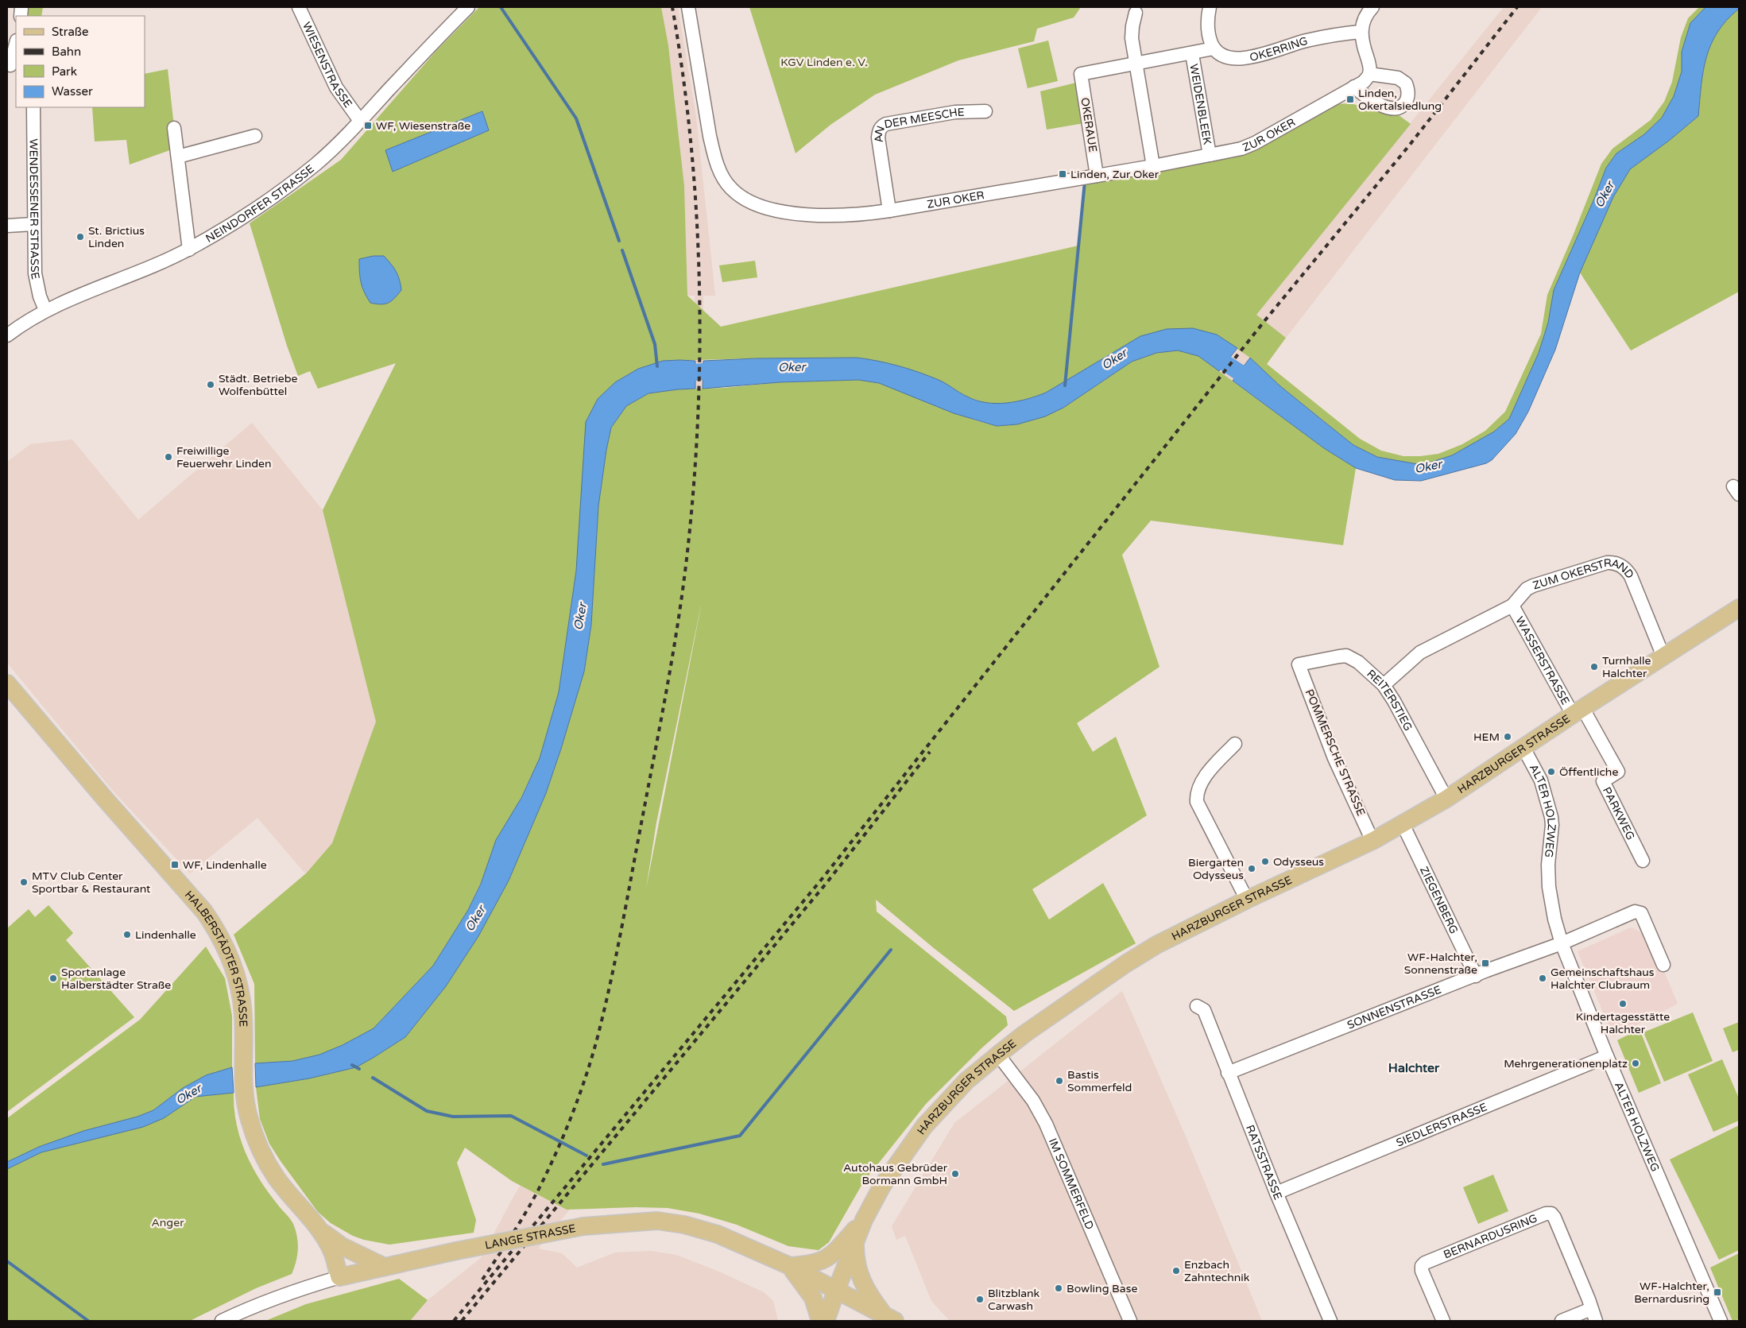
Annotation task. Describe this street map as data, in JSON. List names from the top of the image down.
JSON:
{
  "streets": {
    "main road": ["HARZBURGER STRASSE", "HALBERSTÄDTER STRASSE", "LANGE STRASSE"],
    "street": [
      "OKERRING",
      "WIESENSTRASSE",
      "WEIDENBLEEK",
      "OKERAUE",
      "AN DER MEESCHE",
      "ZUR OKER",
      "NEINDORFER STRASSE",
      "WENDESSENER STRASSE",
      "ZUM OKERSTRAND",
      "WASSERSTRASSE",
      "REITERSTIEG",
      "POMMERSCHE STRASSE",
      "ALTER HOLZWEG",
      "PARKWEG",
      "ZIEGENBERG",
      "SONNENSTRASSE",
      "SIEDLERSTRASSE",
      "RATSSTRASSE",
      "IM SOMMERFELD",
      "BERNARDUSRING"
    ]
  },
  "crossings": [
    ["WIESENSTRASSE", "NEINDORFER STRASSE"],
    ["WEIDENBLEEK", "ZUR OKER"],
    ["OKERAUE", "ZUR OKER"],
    ["AN DER MEESCHE", "ZUR OKER"],
    ["NEINDORFER STRASSE", "WENDESSENER STRASSE"],
    ["ZUM OKERSTRAND", "WASSERSTRASSE"],
    ["ZUM OKERSTRAND", "REITERSTIEG"],
    ["ZUM OKERSTRAND", "HARZBURGER STRASSE"],
    ["WASSERSTRASSE", "HARZBURGER STRASSE"],
    ["WASSERSTRASSE", "PARKWEG"],
    ["REITERSTIEG", "POMMERSCHE STRASSE"],
    ["REITERSTIEG", "HARZBURGER STRASSE"],
    ["POMMERSCHE STRASSE", "HARZBURGER STRASSE"],
    ["HARZBURGER STRASSE", "ALTER HOLZWEG"],
    ["HARZBURGER STRASSE", "PARKWEG"],
    ["HARZBURGER STRASSE", "ZIEGENBERG"],
    ["HARZBURGER STRASSE", "IM SOMMERFELD"],
    ["HARZBURGER STRASSE", "LANGE STRASSE"],
    ["ALTER HOLZWEG", "SONNENSTRASSE"],
    ["ALTER HOLZWEG", "SIEDLERSTRASSE"],
    ["ZIEGENBERG", "SONNENSTRASSE"],
    ["HALBERSTÄDTER STRASSE", "LANGE STRASSE"],
    ["SONNENSTRASSE", "RATSSTRASSE"],
    ["SIEDLERSTRASSE", "RATSSTRASSE"]
  ],
  "districts": ["Halchter"],
  "water": ["Oker"],
  "parks": ["KGV Linden e. V.", "Anger"],
  "places": {
    "transit": [
      "Linden, Okertalsiedlung",
      "WF, Wiesenstraße",
      "Linden, Zur Oker",
      "WF, Lindenhalle",
      "WF-Halchter, Sonnenstraße",
      "WF-Halchter, Bernardusring"
    ],
    "other": [
      "St. Brictius Linden",
      "Städt. Betriebe Wolfenbüttel",
      "Freiwillige Feuerwehr Linden",
      "Turnhalle Halchter",
      "HEM",
      "Öffentliche",
      "Odysseus",
      "Biergarten Odysseus",
      "MTV Club Center Sportbar & Restaurant",
      "Lindenhalle",
      "Sportanlage Halberstädter Straße",
      "Gemeinschaftshaus Halchter Clubraum",
      "Kindertagesstätte Halchter",
      "Mehrgenerationenplatz",
      "Bastis Sommerfeld",
      "Autohaus Gebrüder Bormann GmbH",
      "Enzbach Zahntechnik",
      "Bowling Base",
      "Blitzblank Carwash"
    ]
  },
  "legend": [
    "Straße",
    "Bahn",
    "Park",
    "Wasser"
  ]
}
